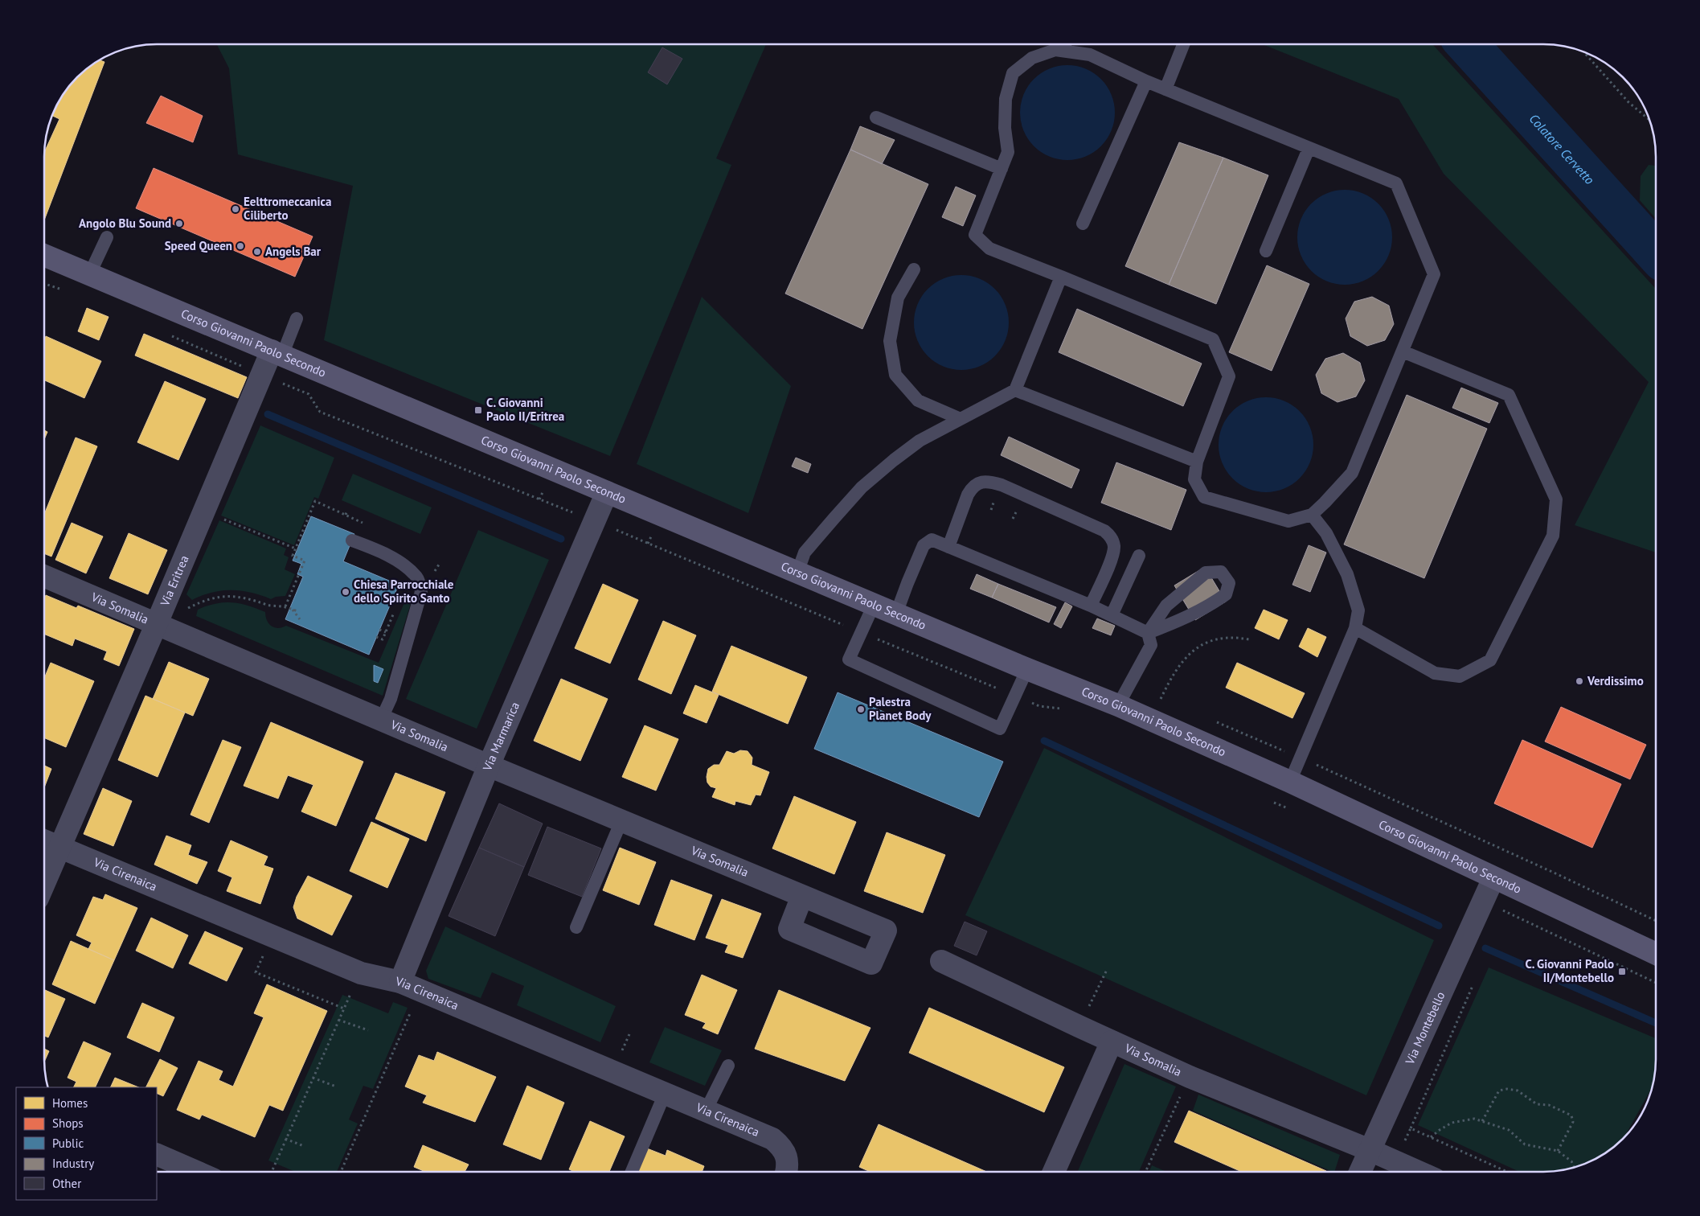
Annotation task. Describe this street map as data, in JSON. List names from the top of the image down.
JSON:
{
  "streets": {
    "main road": ["Corso Giovanni Paolo Secondo"],
    "street": [
      "Via Eritrea",
      "Via Somalia",
      "Via Marmarica",
      "Via Cirenaica",
      "Via Montebello"
    ]
  },
  "crossings": [
    ["Corso Giovanni Paolo Secondo", "Via Eritrea"],
    ["Corso Giovanni Paolo Secondo", "Via Marmarica"],
    ["Corso Giovanni Paolo Secondo", "Via Montebello"],
    ["Via Eritrea", "Via Somalia"],
    ["Via Eritrea", "Via Cirenaica"],
    ["Via Somalia", "Via Marmarica"],
    ["Via Somalia", "Via Montebello"],
    ["Via Marmarica", "Via Cirenaica"]
  ],
  "water": ["Colatore Cervetto"],
  "places": {
    "other": [
      "Eelttromeccanica Ciliberto",
      "Angolo Blu Sound",
      "Speed Queen",
      "Angels Bar",
      "Chiesa Parrocchiale dello Spirito Santo",
      "Verdissimo",
      "Palestra Planet Body"
    ],
    "transit": ["C. Giovanni Paolo II/Eritrea", "C. Giovanni Paolo II/Montebello"]
  },
  "legend": [
    "Homes",
    "Shops",
    "Public",
    "Industry",
    "Other"
  ]
}
